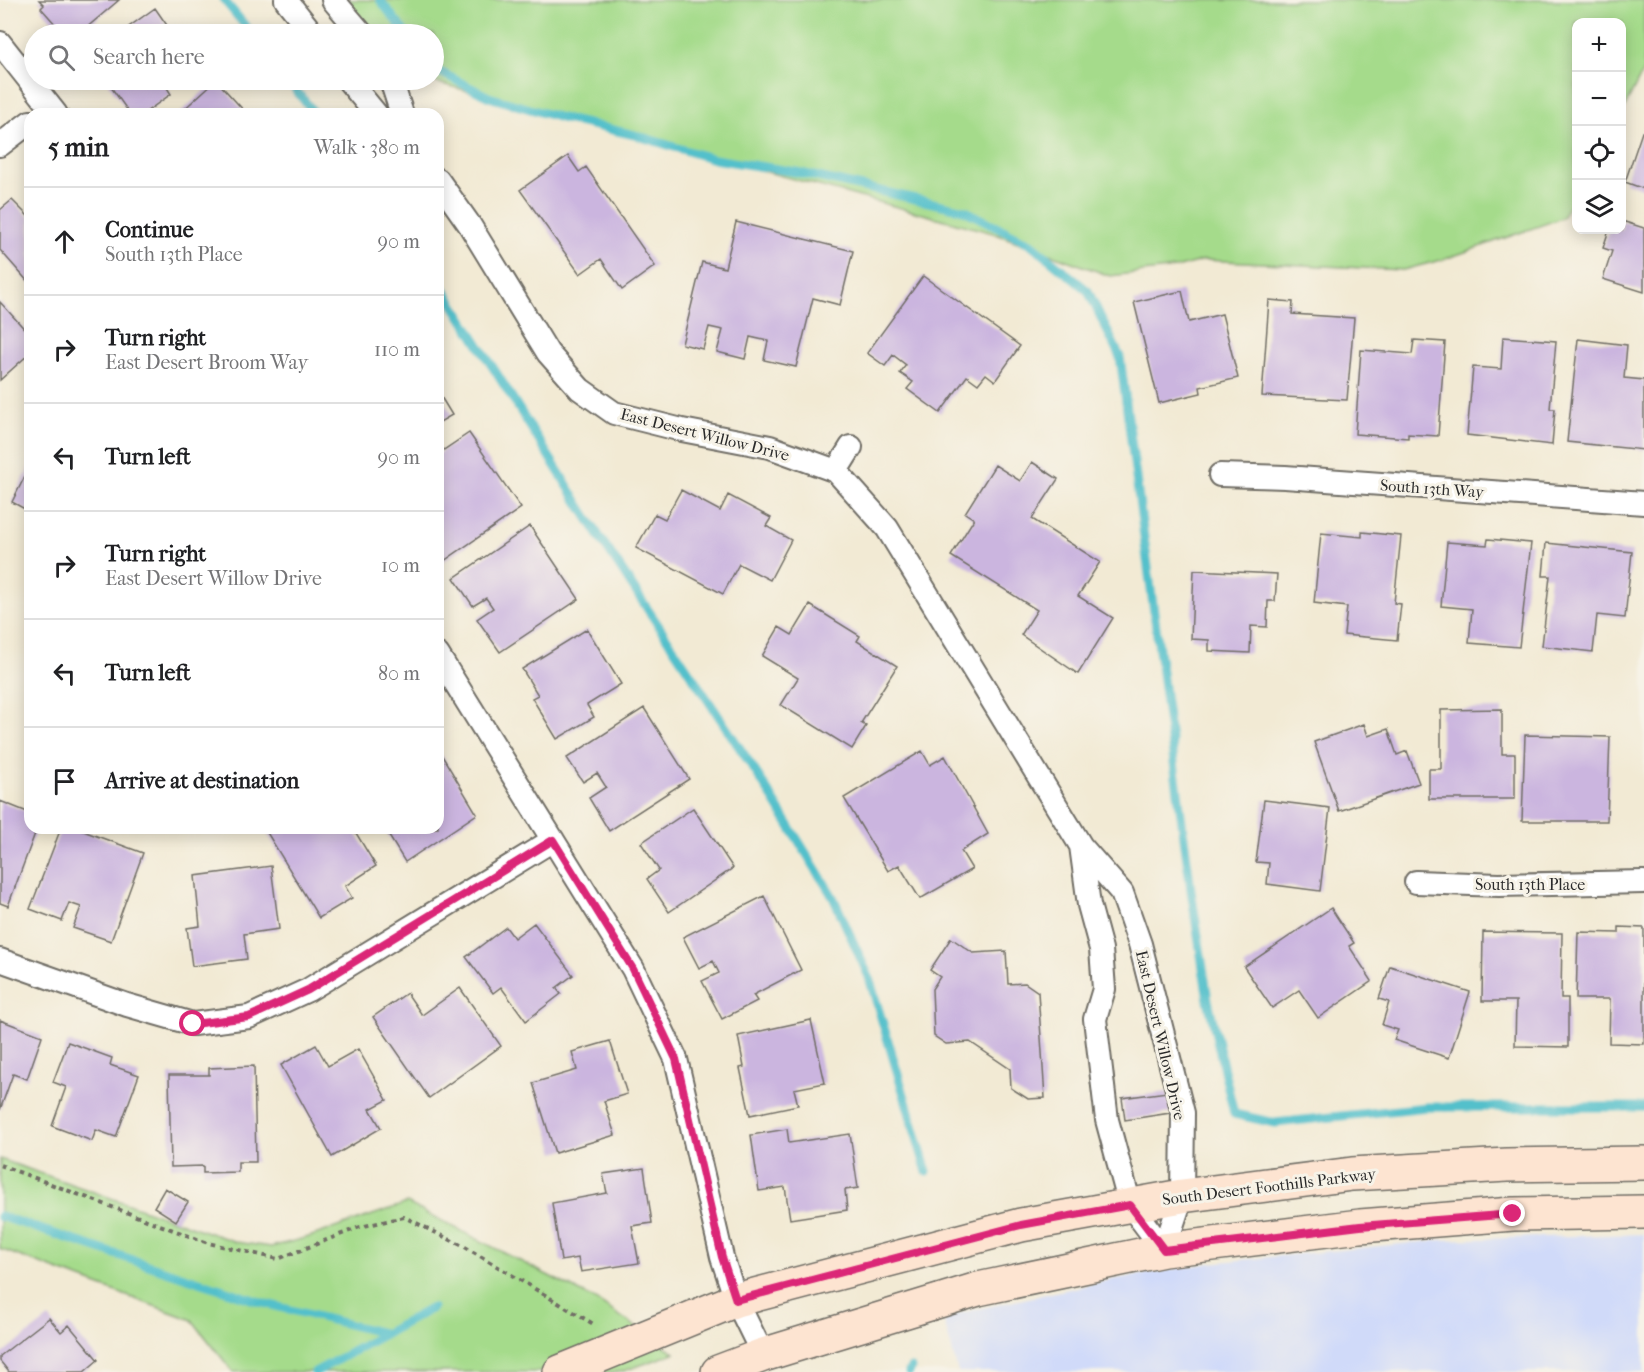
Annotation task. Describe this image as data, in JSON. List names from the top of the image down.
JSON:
{
  "streets": {
    "street": [
      "East Desert Willow Drive",
      "South 13th Way",
      "South 13th Place",
      "South Desert Foothills Parkway"
    ]
  },
  "crossings": [
    ["East Desert Willow Drive", "South Desert Foothills Parkway"]
  ],
  "page": {
    "map_buttons": ["+", "−"],
    "search": "Search here",
    "heading": ["5 min", "Walk · 380 m"],
    "list": [
      ["Continue", "South 13th Place", "90 m"],
      ["Turn right", "East Desert Broom Way", "110 m"],
      ["Turn left", "90 m"],
      ["Turn right", "East Desert Willow Drive", "10 m"],
      ["Turn left", "80 m"],
      "Arrive at destination"
    ]
  }
}
